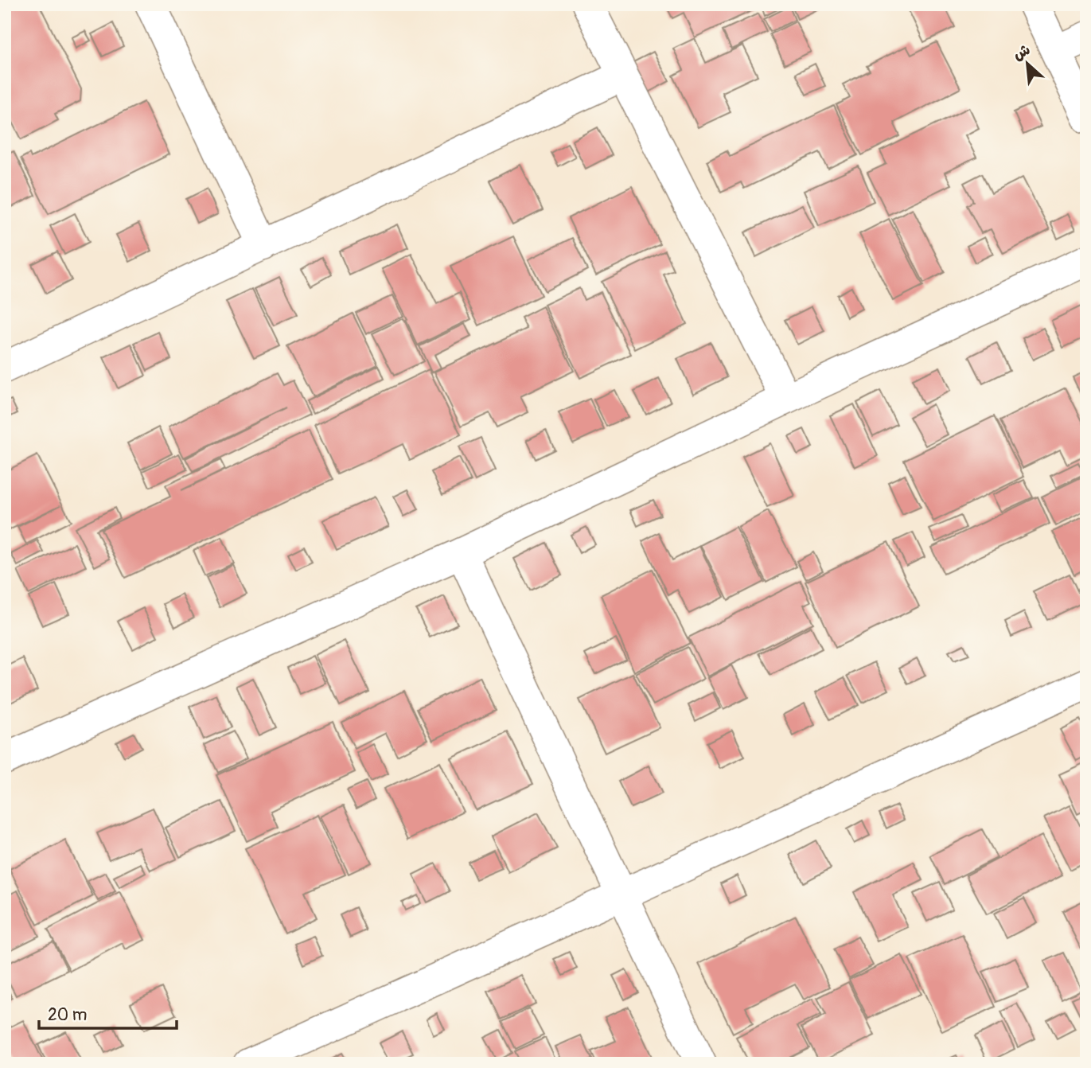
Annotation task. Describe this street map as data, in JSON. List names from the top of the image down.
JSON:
{
  "scale_bar": "20 m",
  "north": "top left"
}
